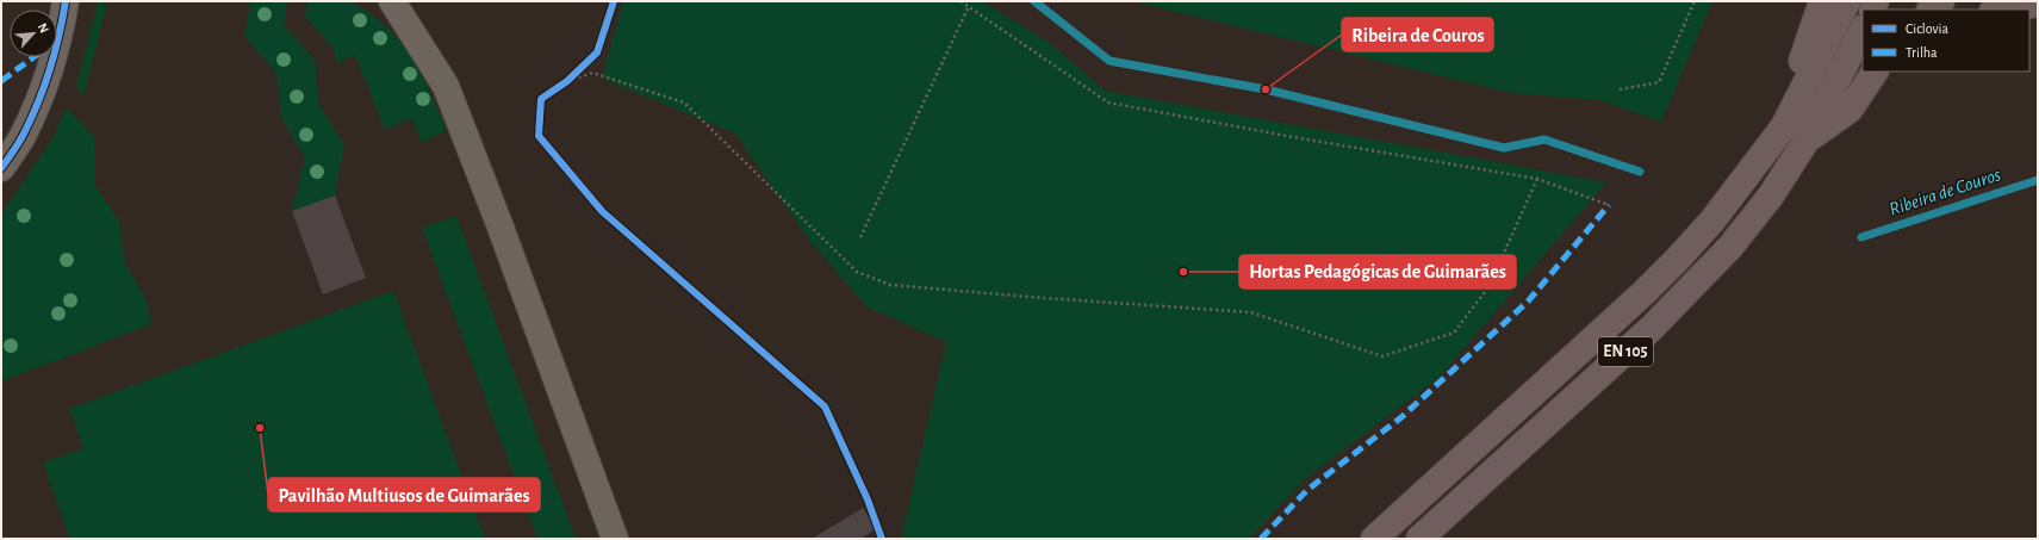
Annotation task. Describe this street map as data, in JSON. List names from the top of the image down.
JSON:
{
  "streets": {
    "highway": ["EN 105"]
  },
  "water": ["Ribeira de Couros"],
  "places": ["Ribeira de Couros", "Hortas Pedagógicas de Guimarães", "Pavilhão Multiusos de Guimarães"],
  "legend": ["Ciclovia", "Trilha"],
  "north": "top right"
}
